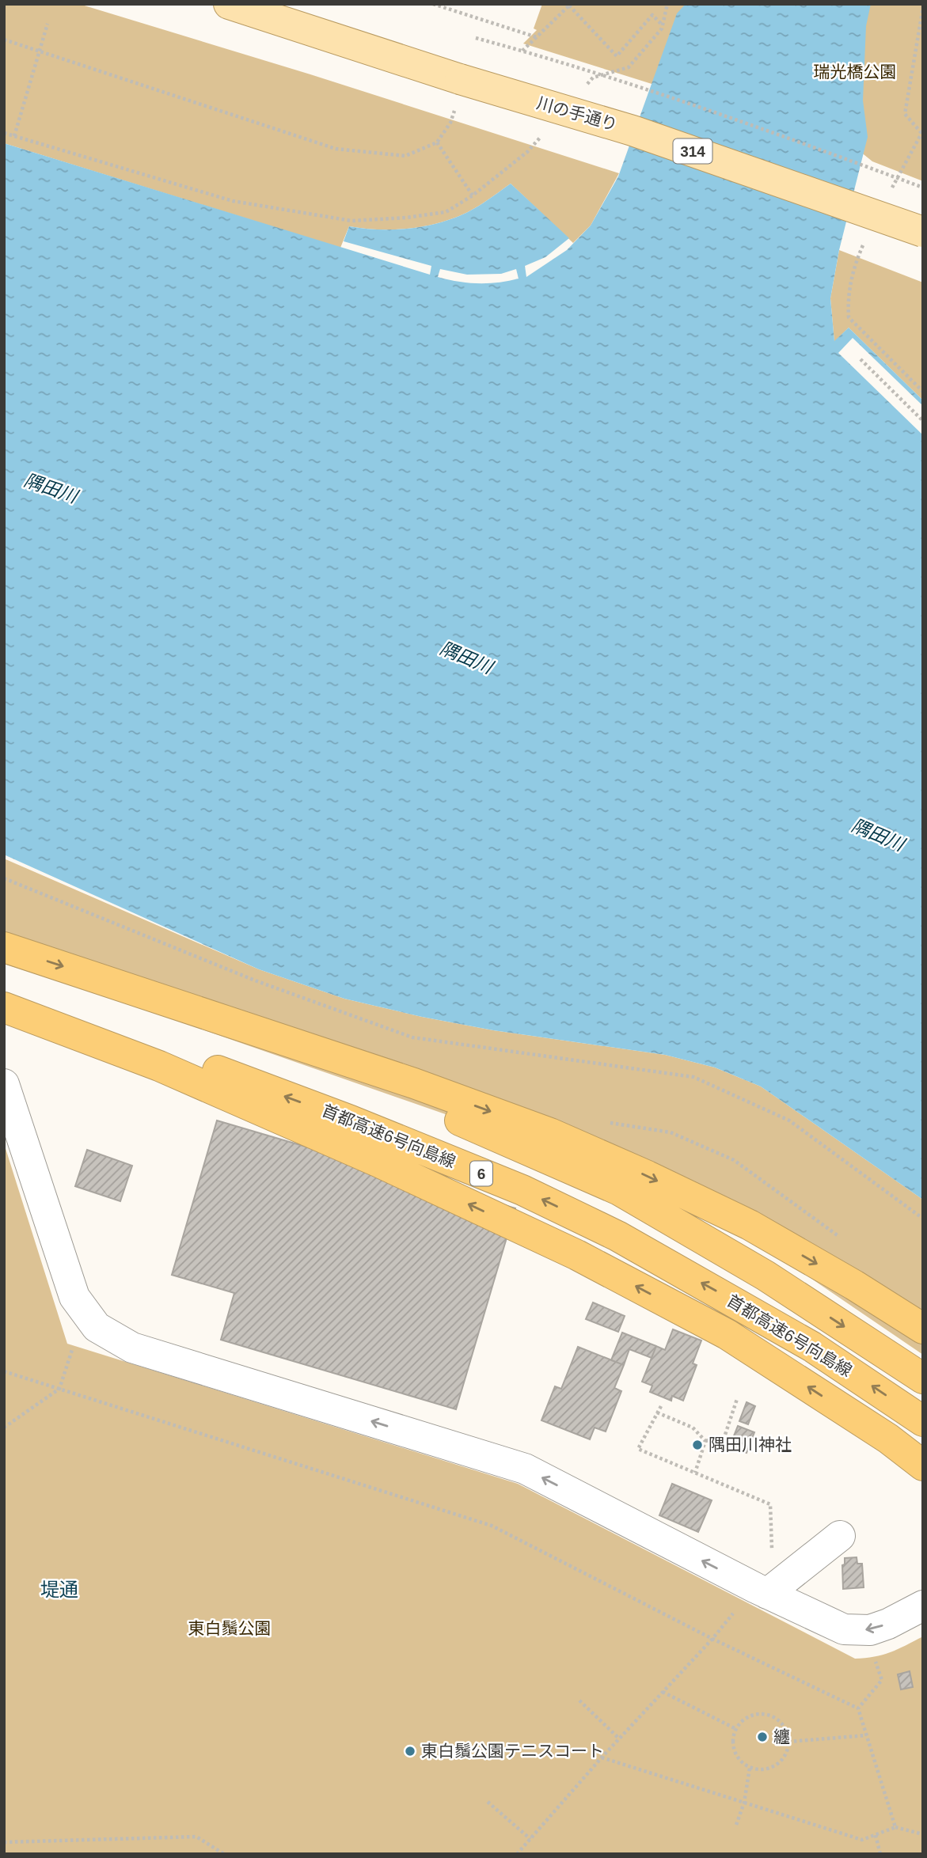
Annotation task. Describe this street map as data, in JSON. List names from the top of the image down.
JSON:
{
  "streets": {
    "highway": ["首都高速6号向島線", "6"],
    "main road": ["川の手通り", "314"]
  },
  "districts": ["堤通"],
  "water": ["隅田川"],
  "parks": ["瑞光橋公園", "東白鬚公園"],
  "places": ["隅田川神社", "纏", "東白鬚公園テニスコート"]
}
